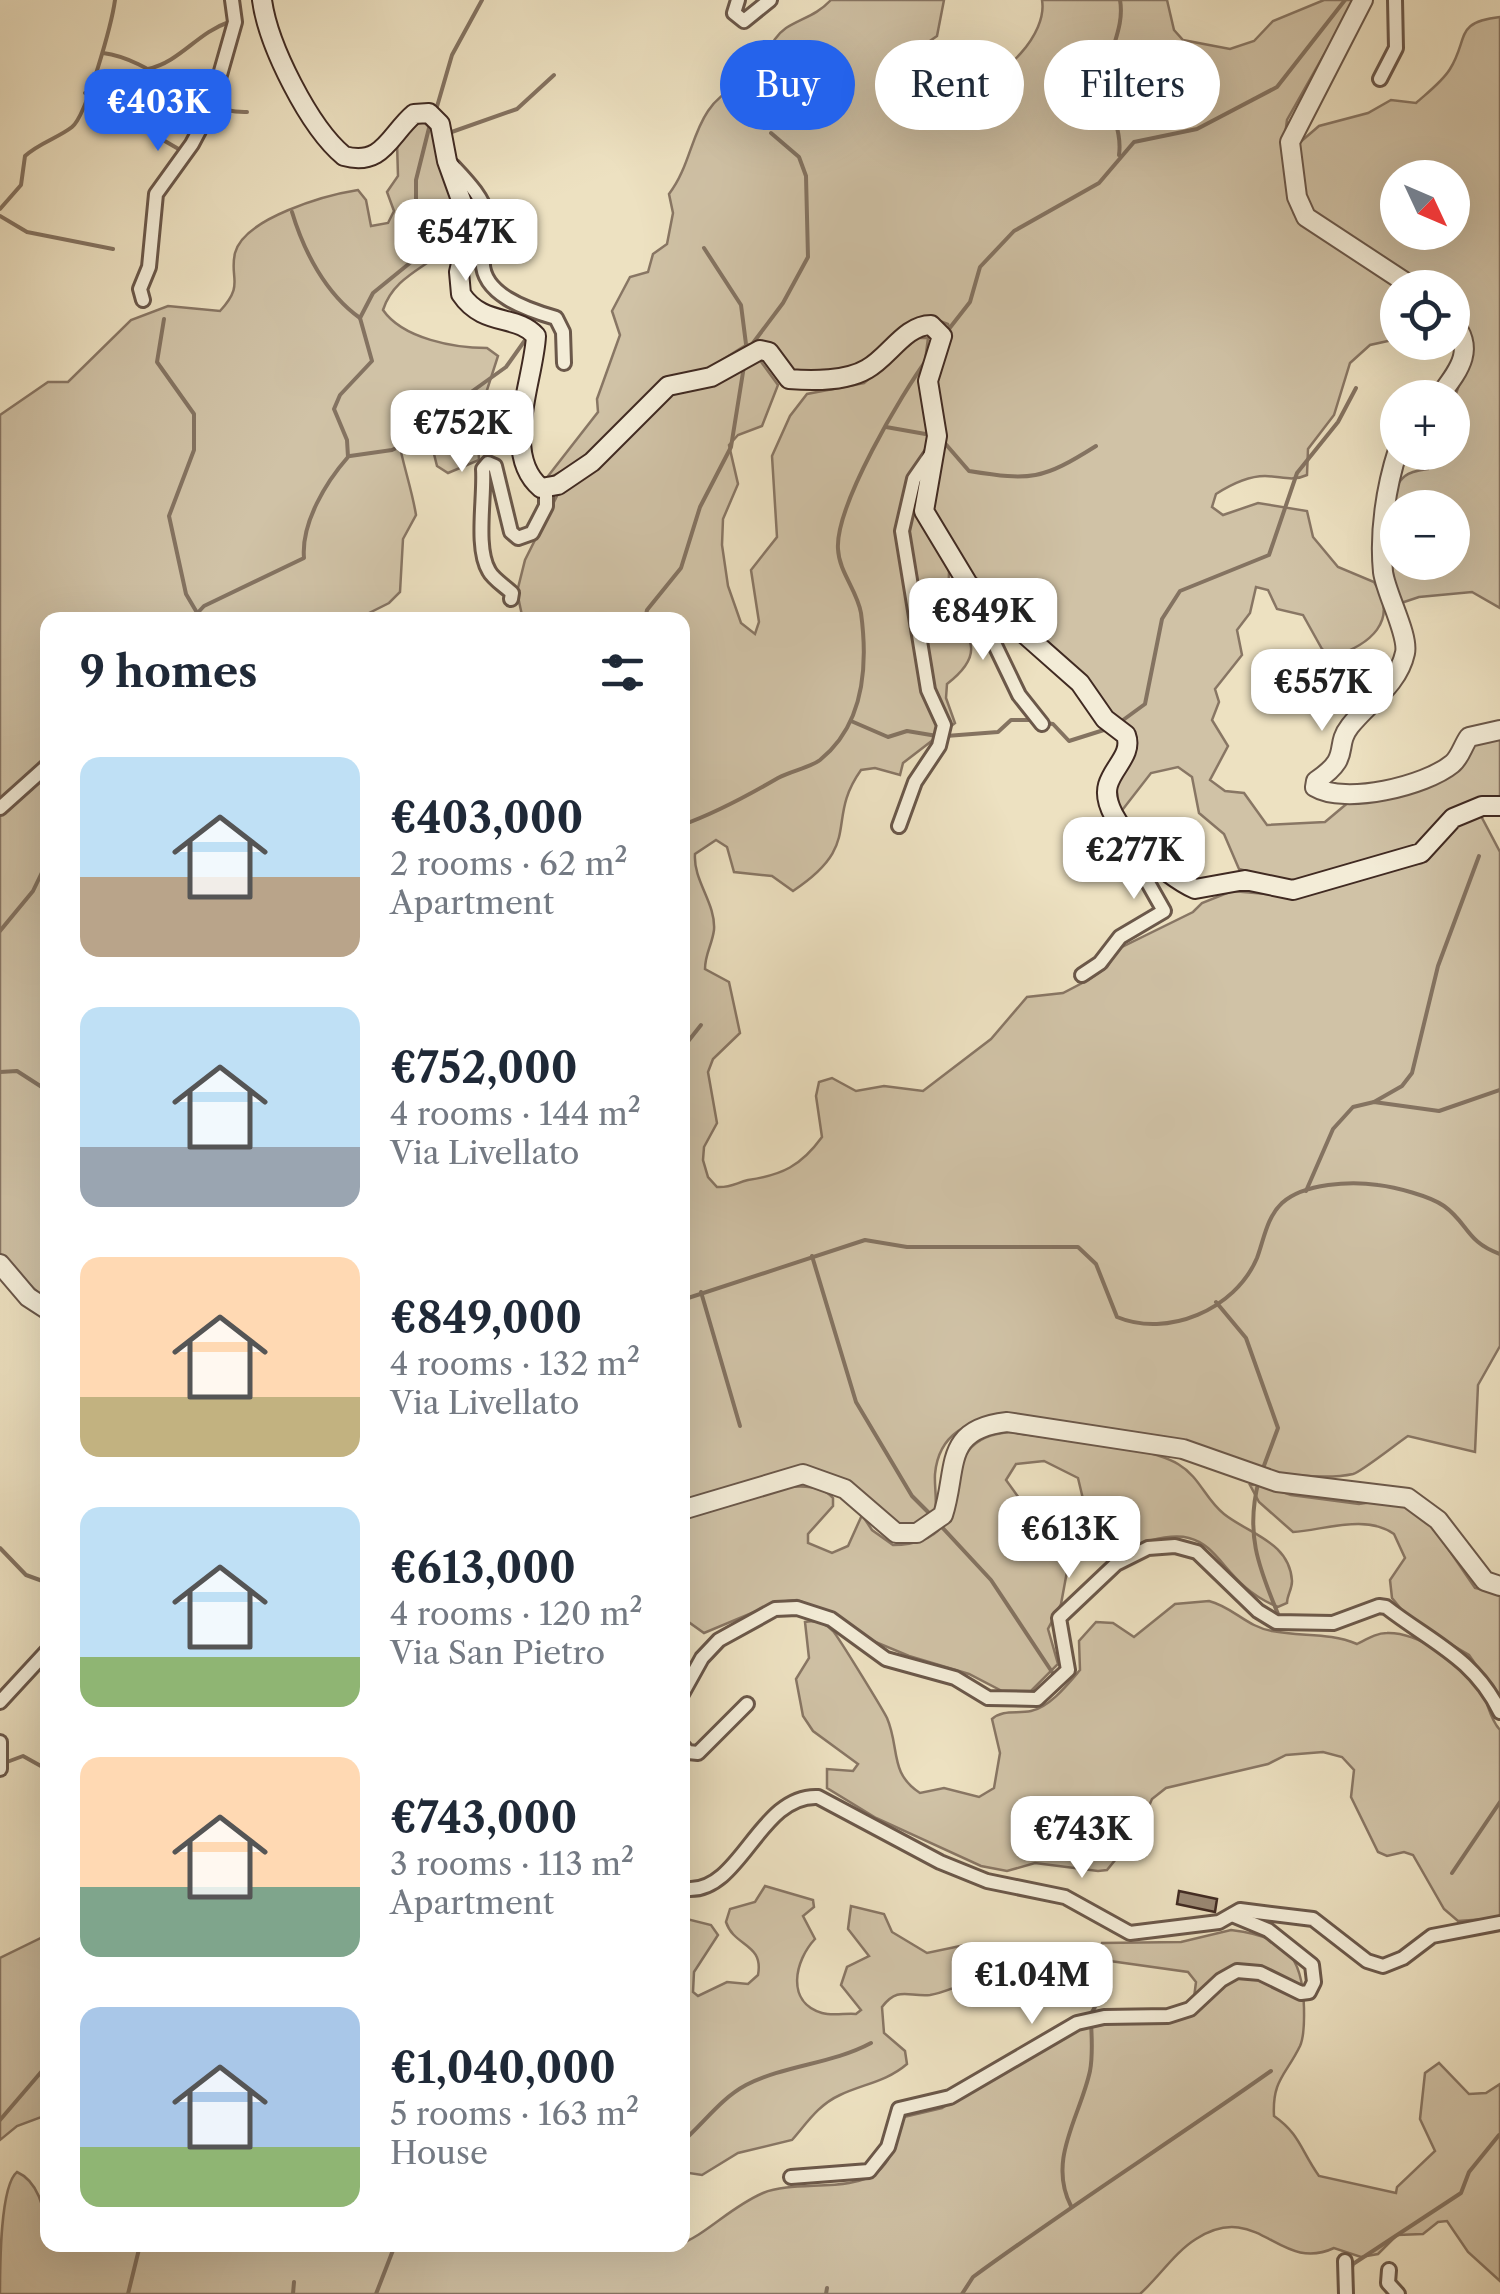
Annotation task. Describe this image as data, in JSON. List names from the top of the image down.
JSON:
{
  "north": "bottom right",
  "page": {
    "chip": ["Buy", "Rent", "Filters"],
    "price": [
      "€403K",
      "€547K",
      "€752K",
      "€849K",
      "€557K",
      "€277K",
      "€613K",
      "€743K",
      "€1.04M"
    ],
    "map_buttons": ["+", "−"],
    "heading": "9 homes",
    "list": [
      {
        "name": "€403,000",
        "note": "2 rooms · 62 m² · Apartment"
      },
      {
        "name": "€752,000",
        "note": "4 rooms · 144 m² · Via Livellato"
      },
      {
        "name": "€849,000",
        "note": "4 rooms · 132 m² · Via Livellato"
      },
      {
        "name": "€613,000",
        "note": "4 rooms · 120 m² · Via San Pietro"
      },
      {
        "name": "€743,000",
        "note": "3 rooms · 113 m² · Apartment"
      },
      {
        "name": "€1,040,000",
        "note": "5 rooms · 163 m² · House"
      }
    ]
  }
}
